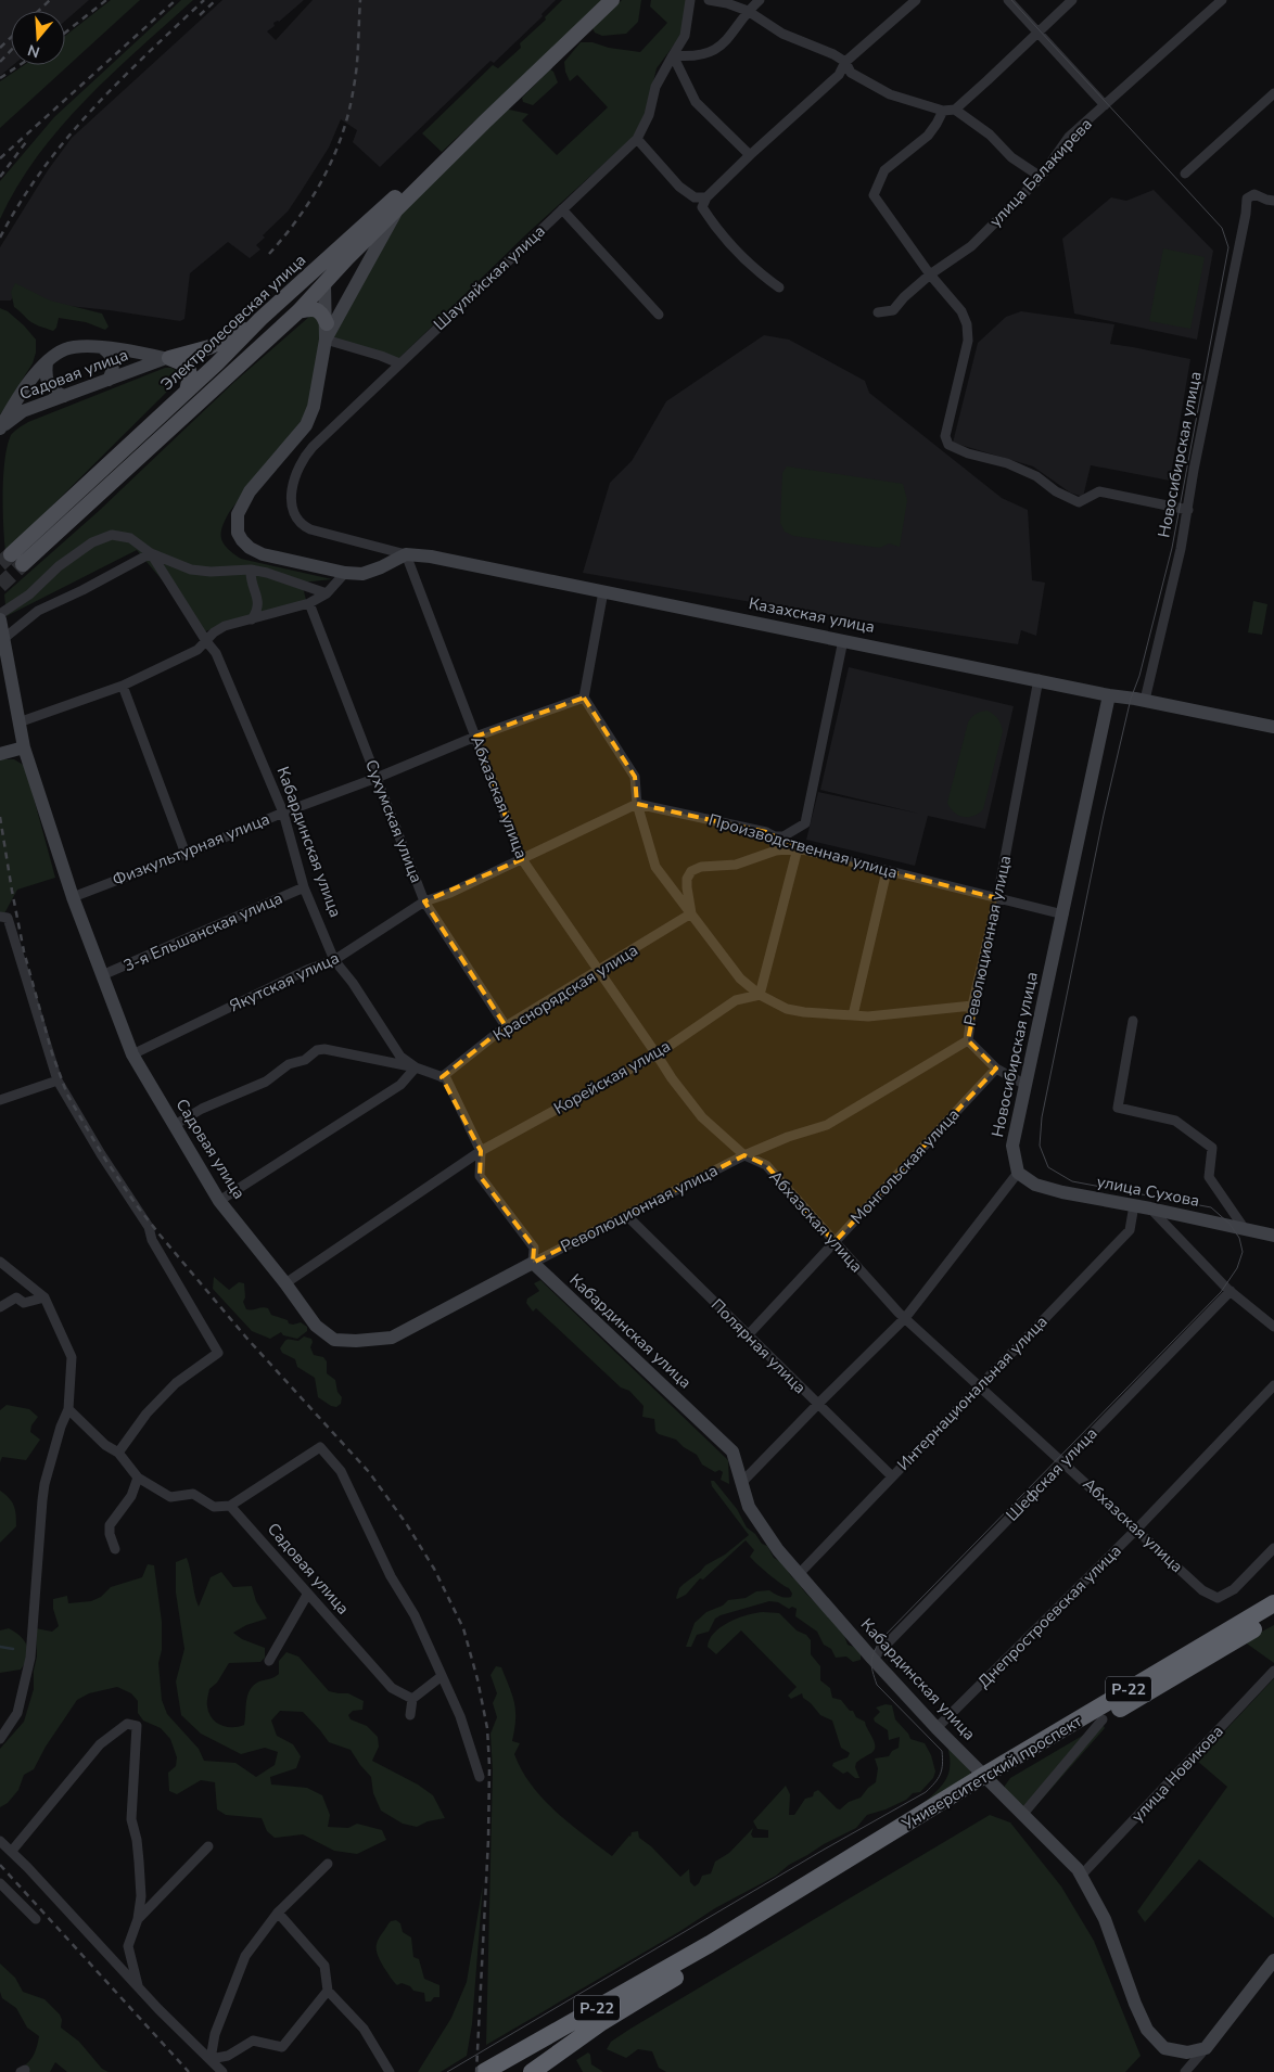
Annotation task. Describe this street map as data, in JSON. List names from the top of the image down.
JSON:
{
  "streets": {
    "highway": ["Р-22", "Университетский проспект"],
    "main road": ["Электролесовская улица"],
    "street": [
      "улица Балакирева",
      "Шауляйская улица",
      "Садовая улица",
      "Новосибирская улица",
      "Казахская улица",
      "Абхазская улица",
      "Сухумская улица",
      "Кабардинская улица",
      "Производственная улица",
      "Физкультурная улица",
      "3-я Ельшанская улица",
      "Революционная улица",
      "Якутская улица",
      "Краснорядская улица",
      "Корейская улица",
      "Монгольская улица",
      "улица Сухова",
      "Полярная улица",
      "Интернациональная улица",
      "Шефская улица",
      "Днепростроевская улица",
      "улица Новикова"
    ]
  },
  "crossings": [
    ["Шауляйская улица", "Казахская улица"],
    ["Шауляйская улица", "Абхазская улица"],
    ["Садовая улица", "Кабардинская улица"],
    ["Садовая улица", "Физкультурная улица"],
    ["Садовая улица", "3-я Ельшанская улица"],
    ["Садовая улица", "Революционная улица"],
    ["Садовая улица", "Якутская улица"],
    ["Садовая улица", "Корейская улица"],
    ["Новосибирская улица", "Казахская улица"],
    ["Новосибирская улица", "Производственная улица"],
    ["Новосибирская улица", "улица Сухова"],
    ["Казахская улица", "Абхазская улица"],
    ["Казахская улица", "Революционная улица"],
    ["Абхазская улица", "Физкультурная улица"],
    ["Абхазская улица", "Революционная улица"],
    ["Абхазская улица", "Якутская улица"],
    ["Абхазская улица", "Краснорядская улица"],
    ["Абхазская улица", "Корейская улица"],
    ["Абхазская улица", "Монгольская улица"],
    ["Абхазская улица", "Интернациональная улица"],
    ["Абхазская улица", "Шефская улица"],
    ["Абхазская улица", "Днепростроевская улица"],
    ["Сухумская улица", "Физкультурная улица"],
    ["Сухумская улица", "Якутская улица"],
    ["Сухумская улица", "Краснорядская улица"],
    ["Кабардинская улица", "Физкультурная улица"],
    ["Кабардинская улица", "3-я Ельшанская улица"],
    ["Кабардинская улица", "Революционная улица"],
    ["Кабардинская улица", "Якутская улица"],
    ["Кабардинская улица", "Краснорядская улица"],
    ["Кабардинская улица", "Интернациональная улица"],
    ["Кабардинская улица", "Шефская улица"],
    ["Кабардинская улица", "Днепростроевская улица"],
    ["Кабардинская улица", "Университетский проспект"],
    ["Кабардинская улица", "улица Новикова"],
    ["Производственная улица", "Революционная улица"],
    ["Производственная улица", "Якутская улица"],
    ["Революционная улица", "Полярная улица"],
    ["Монгольская улица", "Полярная улица"],
    ["улица Сухова", "Интернациональная улица"],
    ["Полярная улица", "Интернациональная улица"],
    ["Р-22", "Университетский проспект"]
  ],
  "north": "bottom"
}
